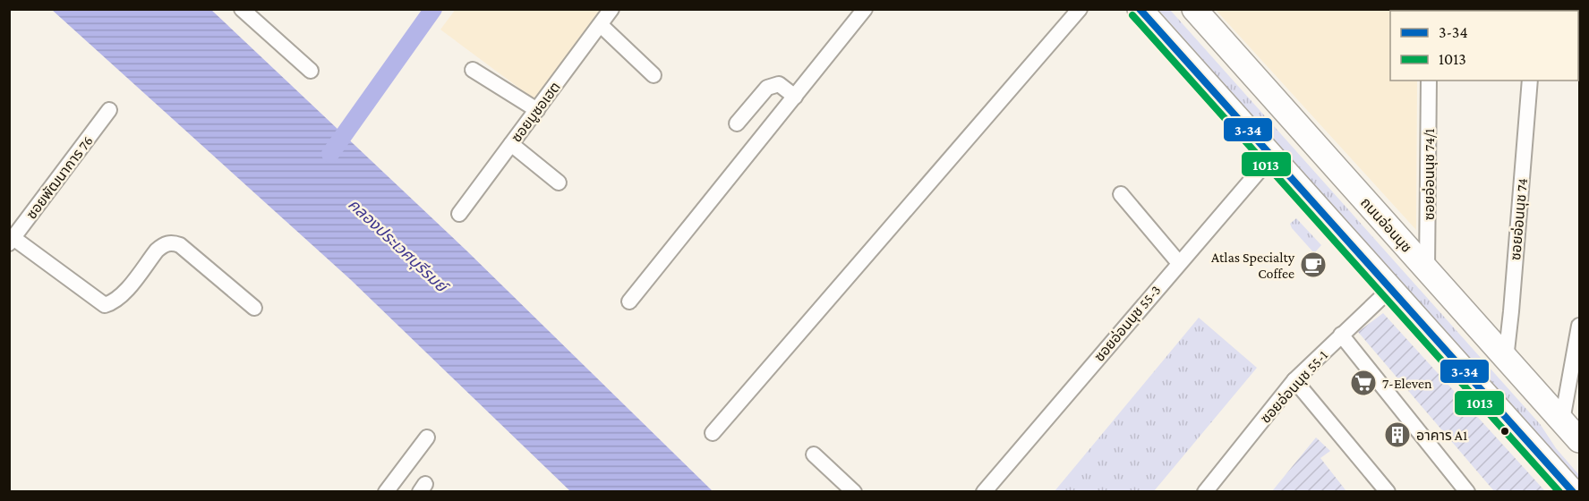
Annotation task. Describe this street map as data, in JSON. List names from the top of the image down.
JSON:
{
  "streets": {
    "main road": ["ถนนอ่อนนุช"],
    "street": [
      "ซอยมูซอเฮต",
      "ซอยอ่อนนุช 74/1",
      "ซอยพัฒนาการ 76",
      "ซอยอ่อนนุช 74",
      "ซอยอ่อนนุช 55-3",
      "ซอยอ่อนนุช 55-1"
    ]
  },
  "crossings": [
    ["ซอยอ่อนนุช 74/1", "ถนนอ่อนนุช"],
    ["ซอยอ่อนนุช 74", "ถนนอ่อนนุช"]
  ],
  "water": ["คลองประเวศบุรีรมย์"],
  "places": {
    "cafe": ["Atlas Specialty Coffee"],
    "supermarket": ["7-Eleven"],
    "building": ["อาคาร A1"]
  },
  "lines": ["transit line 3-34", "transit line 1013"],
  "legend": ["3-34", "1013"]
}
